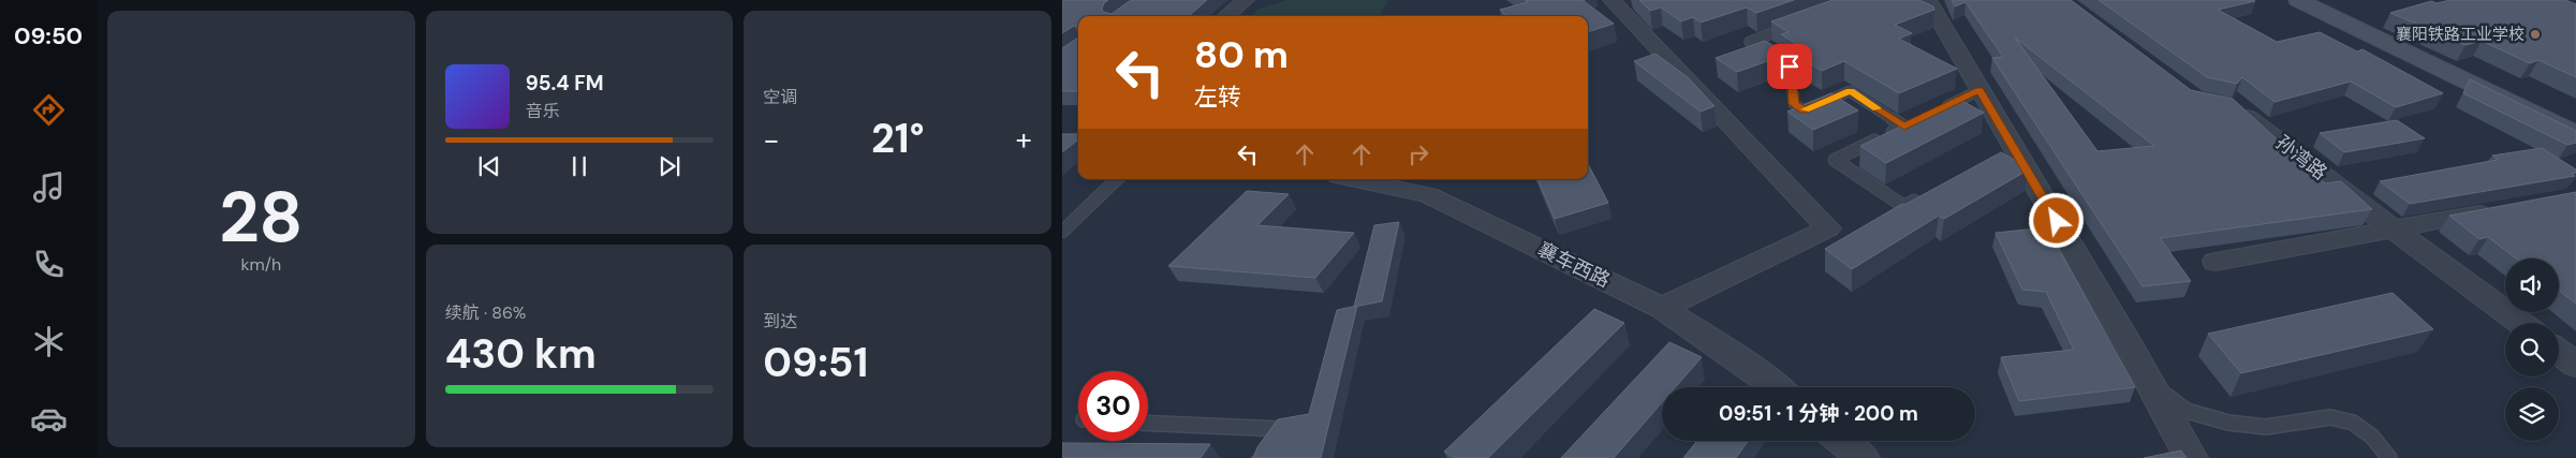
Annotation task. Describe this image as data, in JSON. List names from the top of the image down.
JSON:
{
  "streets": {
    "street": ["孙湾路", "襄车西路"]
  },
  "places": ["襄阳铁路工业学校"],
  "page": {
    "tabs": "09:50",
    "tile": [
      ["28", "km/h"],
      "空调",
      ["续航 · 86%", "430 km"],
      ["到达", "09:51"]
    ],
    "turn": ["80 m", "左转"],
    "song": ["95.4 FM", "音乐"],
    "heat": ["−", "21°", "+"],
    "limit": "30",
    "trip": "09:51 · 1 分钟 · 200 m"
  }
}
